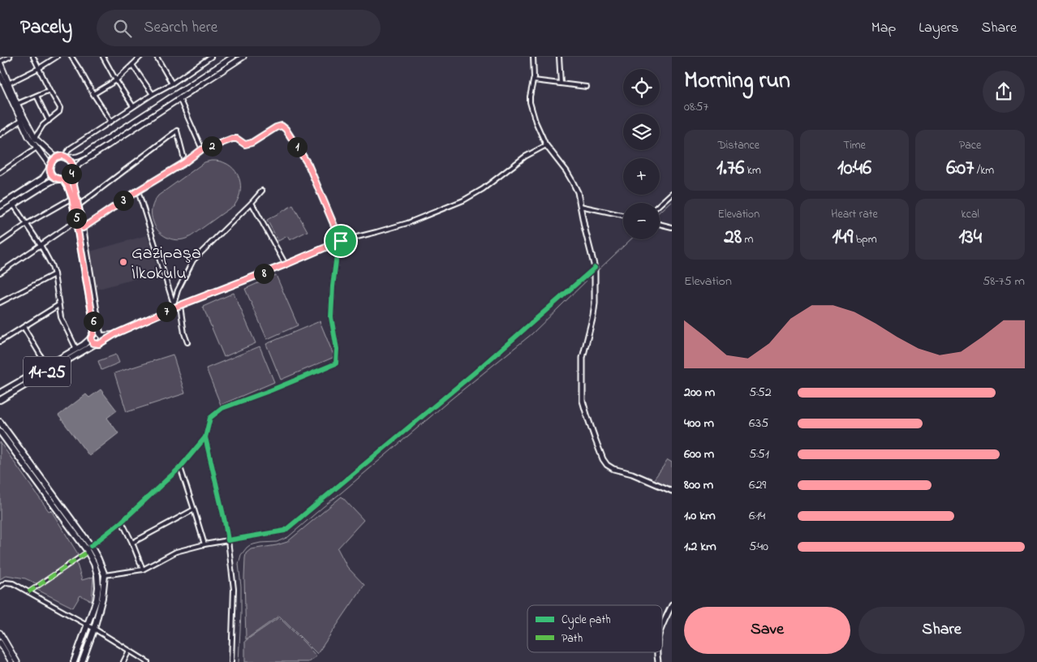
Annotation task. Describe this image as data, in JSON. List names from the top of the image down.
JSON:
{
  "streets": {
    "main road": ["14-25"]
  },
  "places": ["Gazipaşa İlkokulu"],
  "legend": ["Cycle path", "Path"],
  "page": {
    "header": "Pacely",
    "search": "Search here",
    "nav": ["Map", "Layers", "Share"],
    "heading": ["Morning run", "08:57"],
    "map_buttons": ["+", "−"],
    "stats": [
      ["Distance", "1.76 km"],
      ["Time", "10:46"],
      ["Pace", "6:07 /km"],
      ["Elevation", "28 m"],
      ["Heart rate", "149 bpm"],
      ["kcal", "134"]
    ],
    "pins": [
      "2",
      "1",
      "4",
      "3",
      "5",
      "8",
      "7",
      "6"
    ],
    "chart": ["Elevation", "58–75 m"],
    "list": [
      {
        "name": "200 m",
        "note": "5:52"
      },
      {
        "name": "400 m",
        "note": "6:35"
      },
      {
        "name": "600 m",
        "note": "5:51"
      },
      {
        "name": "800 m",
        "note": "6:29"
      },
      {
        "name": "1.0 km",
        "note": "6:14"
      },
      {
        "name": "1.2 km",
        "note": "5:40"
      }
    ],
    "buttons": ["Save", "Share"]
  }
}
